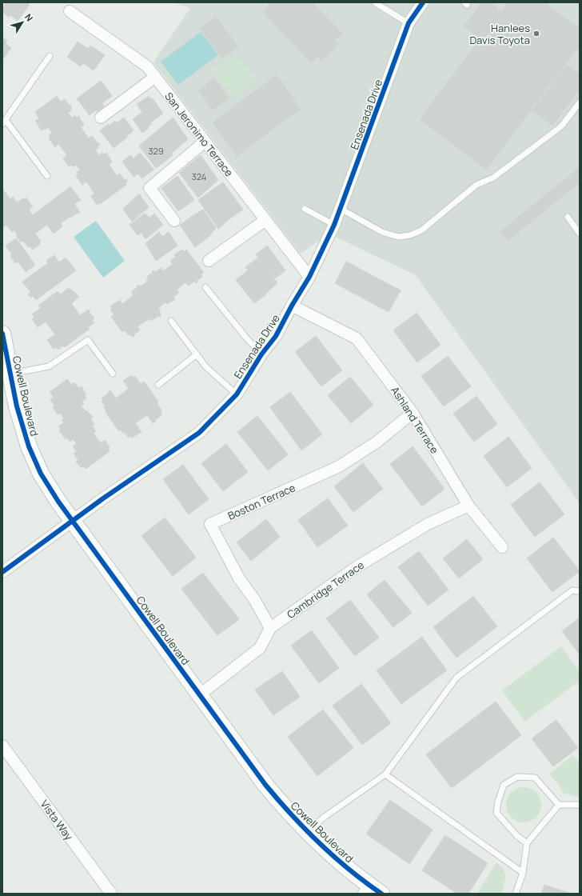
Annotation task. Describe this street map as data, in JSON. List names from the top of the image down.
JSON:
{
  "streets": {
    "main road": ["Cowell Boulevard"],
    "street": [
      "Ensenada Drive",
      "San Jeronimo Terrace",
      "Ashland Terrace",
      "Boston Terrace",
      "Cambridge Terrace",
      "Vista Way"
    ]
  },
  "crossings": [
    ["Ensenada Drive", "San Jeronimo Terrace"],
    ["Ensenada Drive", "Cowell Boulevard"],
    ["Ensenada Drive", "Ashland Terrace"],
    ["Cowell Boulevard", "Cambridge Terrace"],
    ["Ashland Terrace", "Boston Terrace"],
    ["Ashland Terrace", "Cambridge Terrace"],
    ["Boston Terrace", "Cambridge Terrace"]
  ],
  "places": ["Hanlees Davis Toyota"],
  "house_numbers": ["329", "324"],
  "north": "top right"
}
